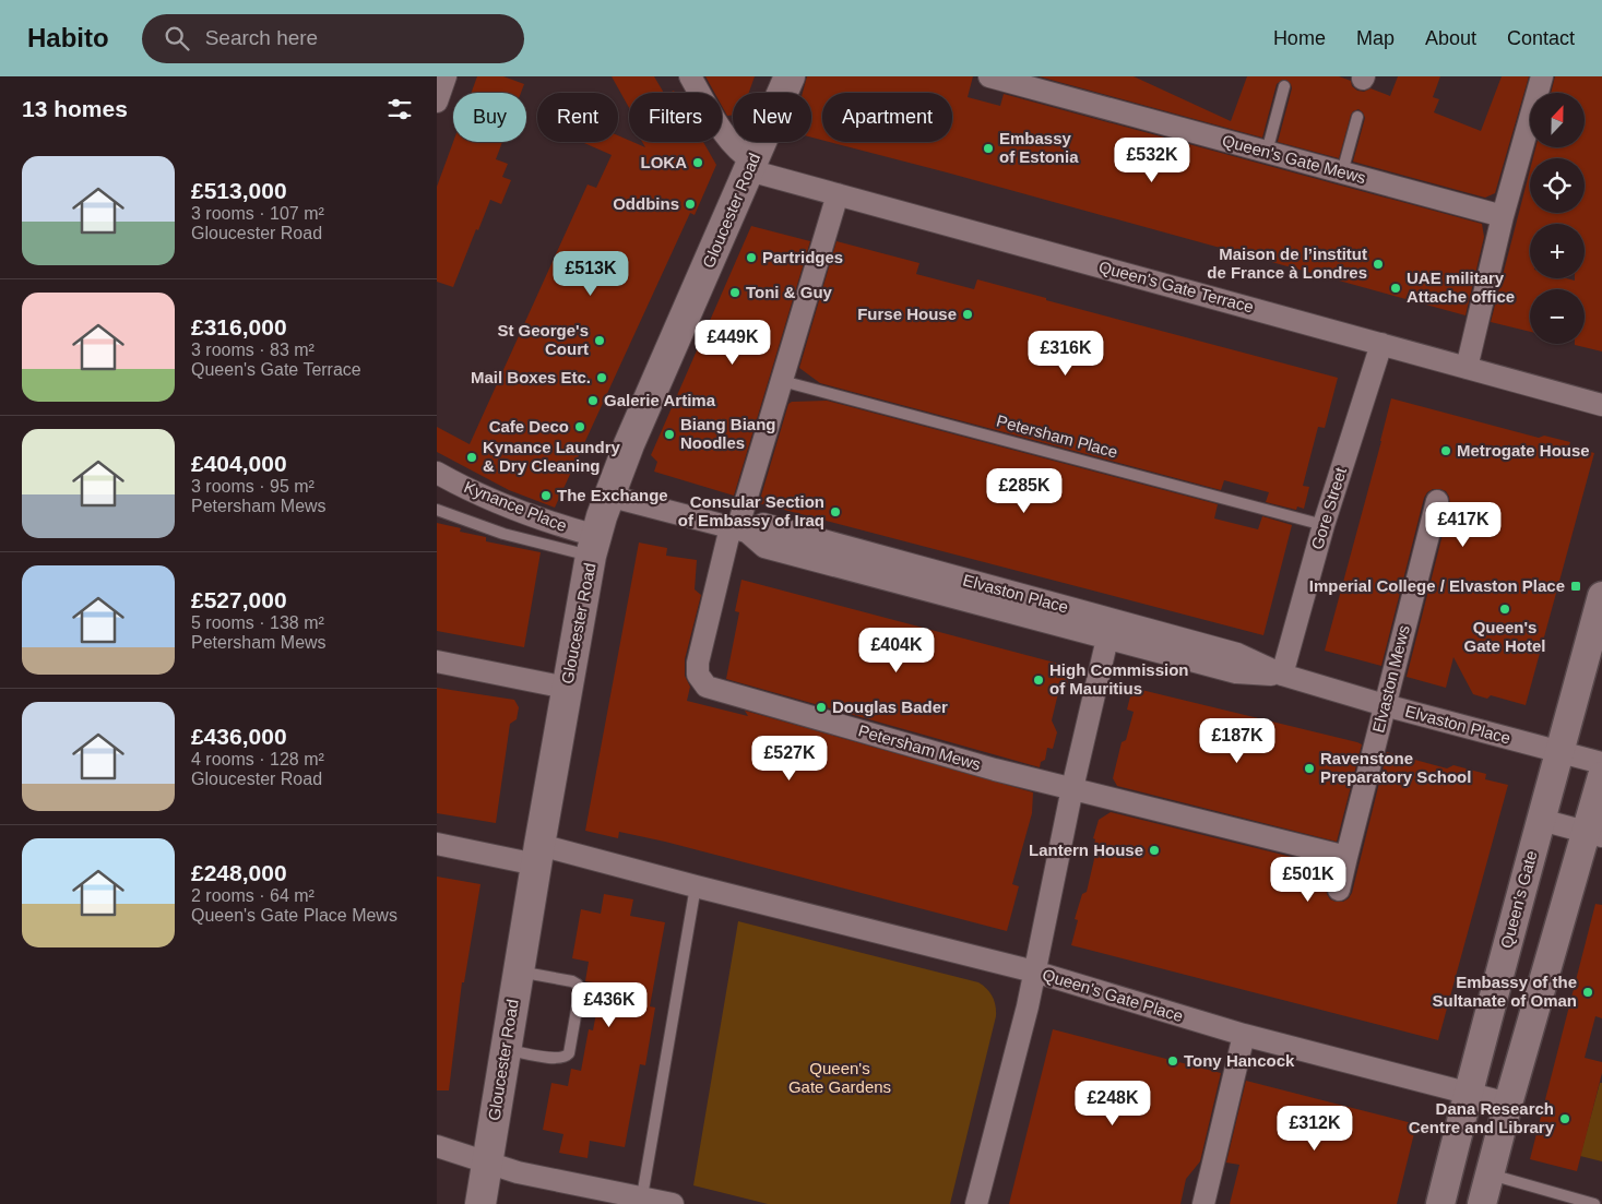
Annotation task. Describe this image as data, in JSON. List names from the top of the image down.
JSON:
{
  "streets": {
    "main road": ["Gloucester Road"],
    "street": [
      "Queen's Gate Mews",
      "Queen's Gate Terrace",
      "Kynance Place",
      "Gore Street",
      "Elvaston Place",
      "Elvaston Mews",
      "Petersham Mews",
      "Queen's Gate",
      "Queen's Gate Place"
    ],
    "lane": ["Petersham Place"]
  },
  "crossings": [
    ["Gloucester Road", "Queen's Gate Terrace"],
    ["Gloucester Road", "Kynance Place"],
    ["Gloucester Road", "Elvaston Place"],
    ["Queen's Gate Terrace", "Gore Street"],
    ["Queen's Gate Terrace", "Petersham Mews"],
    ["Petersham Place", "Gore Street"],
    ["Petersham Place", "Petersham Mews"],
    ["Gore Street", "Elvaston Place"],
    ["Elvaston Place", "Elvaston Mews"],
    ["Elvaston Place", "Petersham Mews"],
    ["Elvaston Place", "Queen's Gate"],
    ["Elvaston Place", "Queen's Gate Place"],
    ["Petersham Mews", "Queen's Gate Place"],
    ["Queen's Gate", "Queen's Gate Place"]
  ],
  "parks": ["Queen's Gate Gardens"],
  "places": {
    "other": [
      "Embassy of Estonia",
      "LOKA",
      "Oddbins",
      "Partridges",
      "Maison de l’institut de France à Londres",
      "UAE military Attache office",
      "Toni & Guy",
      "Furse House",
      "St George's Court",
      "Mail Boxes Etc.",
      "Galerie Artima",
      "Cafe Deco",
      "Biang Biang Noodles",
      "Metrogate House",
      "Kynance Laundry & Dry Cleaning",
      "The Exchange",
      "Consular Section of Embassy of Iraq",
      "Queen's Gate Hotel",
      "High Commission of Mauritius",
      "Douglas Bader",
      "Ravenstone Preparatory School",
      "Lantern House",
      "Embassy of the Sultanate of Oman",
      "Tony Hancock",
      "Dana Research Centre and Library"
    ],
    "transit": ["Imperial College / Elvaston Place"]
  },
  "north": "top",
  "page": {
    "header": "Habito",
    "search": "Search here",
    "nav": [
      "Home",
      "Map",
      "About",
      "Contact"
    ],
    "heading": "13 homes",
    "map_buttons": ["+", "−"],
    "chip": [
      "Buy",
      "Rent",
      "Filters",
      "New",
      "Apartment"
    ],
    "price": [
      "£532K",
      "£513K",
      "£449K",
      "£316K",
      "£285K",
      "£417K",
      "£404K",
      "£187K",
      "£527K",
      "£501K",
      "£436K",
      "£248K",
      "£312K"
    ],
    "list": [
      {
        "name": "£513,000",
        "note": "3 rooms · 107 m² · Gloucester Road"
      },
      {
        "name": "£316,000",
        "note": "3 rooms · 83 m² · Queen's Gate Terrace"
      },
      {
        "name": "£404,000",
        "note": "3 rooms · 95 m² · Petersham Mews"
      },
      {
        "name": "£527,000",
        "note": "5 rooms · 138 m² · Petersham Mews"
      },
      {
        "name": "£436,000",
        "note": "4 rooms · 128 m² · Gloucester Road"
      },
      {
        "name": "£248,000",
        "note": "2 rooms · 64 m² · Queen's Gate Place Mews"
      }
    ]
  }
}
